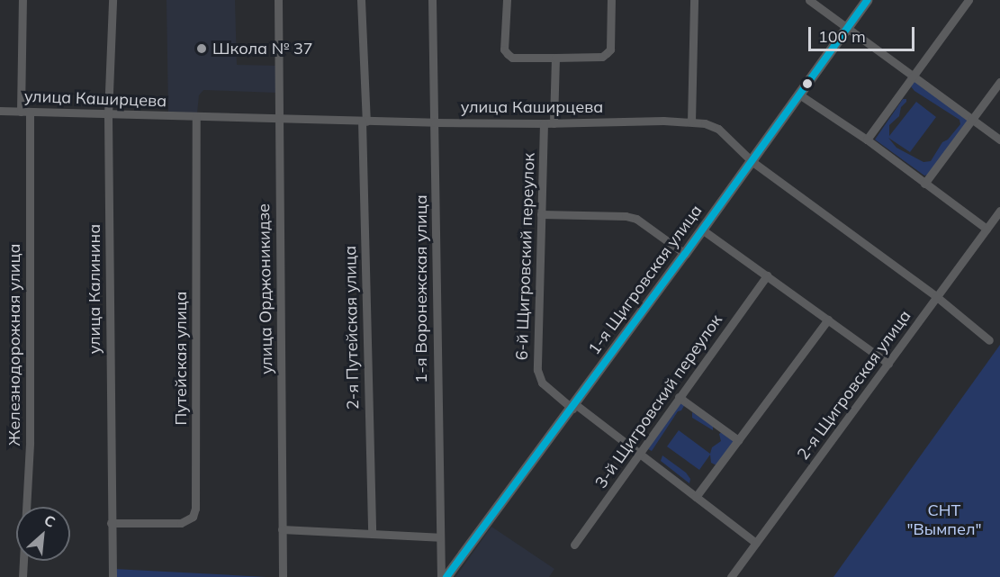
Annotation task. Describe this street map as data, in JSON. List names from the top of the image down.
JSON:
{
  "streets": {
    "street": [
      "улица Каширцева",
      "6-й Щигровский переулок",
      "1-я Щигровская улица",
      "улица Калинина",
      "улица Орджоникидзе",
      "1-я Воронежская улица",
      "2-я Путейская улица",
      "Железнодорожная улица",
      "Путейская улица",
      "2-я Щигровская улица",
      "3-й Щигровский переулок"
    ]
  },
  "crossings": [
    ["улица Каширцева", "6-й Щигровский переулок"],
    ["улица Каширцева", "1-я Щигровская улица"],
    ["улица Каширцева", "улица Калинина"],
    ["улица Каширцева", "улица Орджоникидзе"],
    ["улица Каширцева", "1-я Воронежская улица"],
    ["улица Каширцева", "2-я Путейская улица"],
    ["улица Каширцева", "Железнодорожная улица"],
    ["улица Каширцева", "Путейская улица"],
    ["улица Каширцева", "2-я Щигровская улица"],
    ["6-й Щигровский переулок", "1-я Щигровская улица"],
    ["6-й Щигровский переулок", "2-я Щигровская улица"],
    ["6-й Щигровский переулок", "3-й Щигровский переулок"],
    ["улица Калинина", "Путейская улица"]
  ],
  "parks": ["СНТ \"Вымпел\""],
  "places": ["Школа № 37"],
  "scale_bar": "100 m",
  "north": "top right"
}
